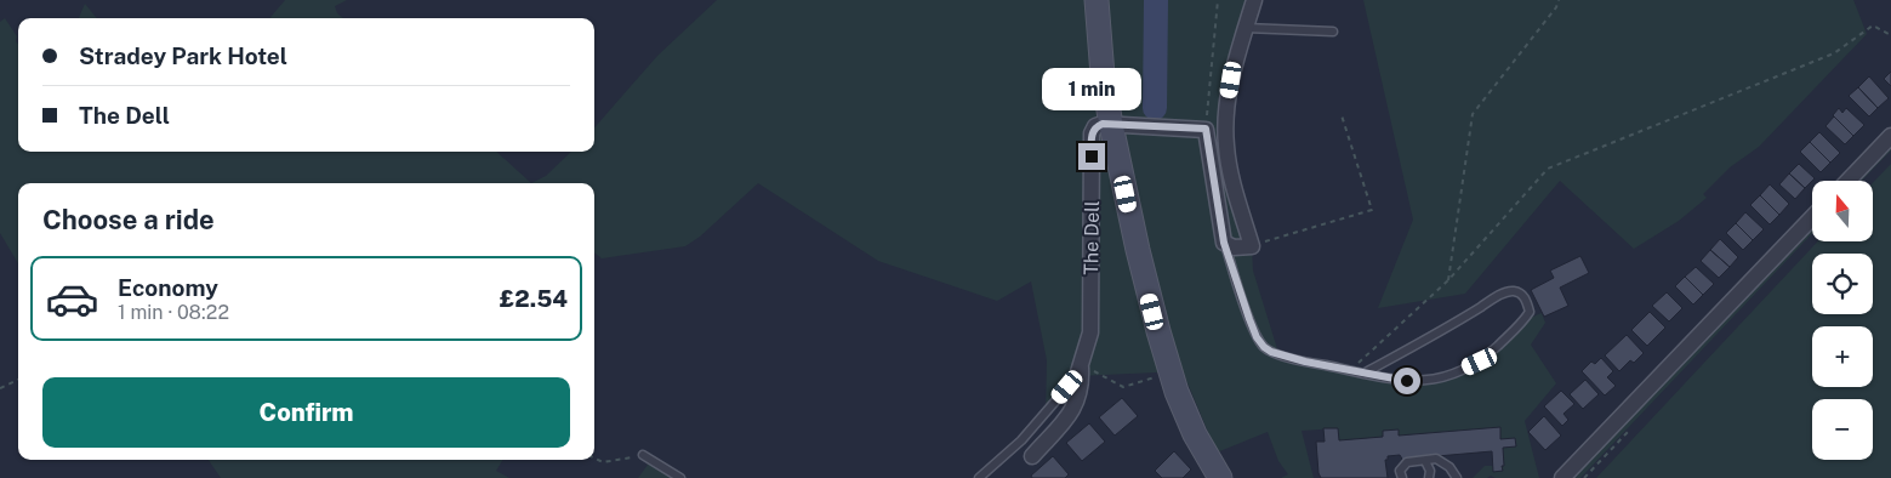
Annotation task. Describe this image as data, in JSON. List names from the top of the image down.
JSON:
{
  "streets": {
    "street": ["The Dell"]
  },
  "north": "top",
  "page": {
    "banner": ["Stradey Park Hotel", "The Dell"],
    "bubble": "1 min",
    "map_buttons": ["+", "−"],
    "heading": "Choose a ride",
    "list": [
      {
        "name": "Economy",
        "note": "1 min · 08:22",
        "value": "£2.54"
      }
    ],
    "buttons": "Confirm"
  }
}
